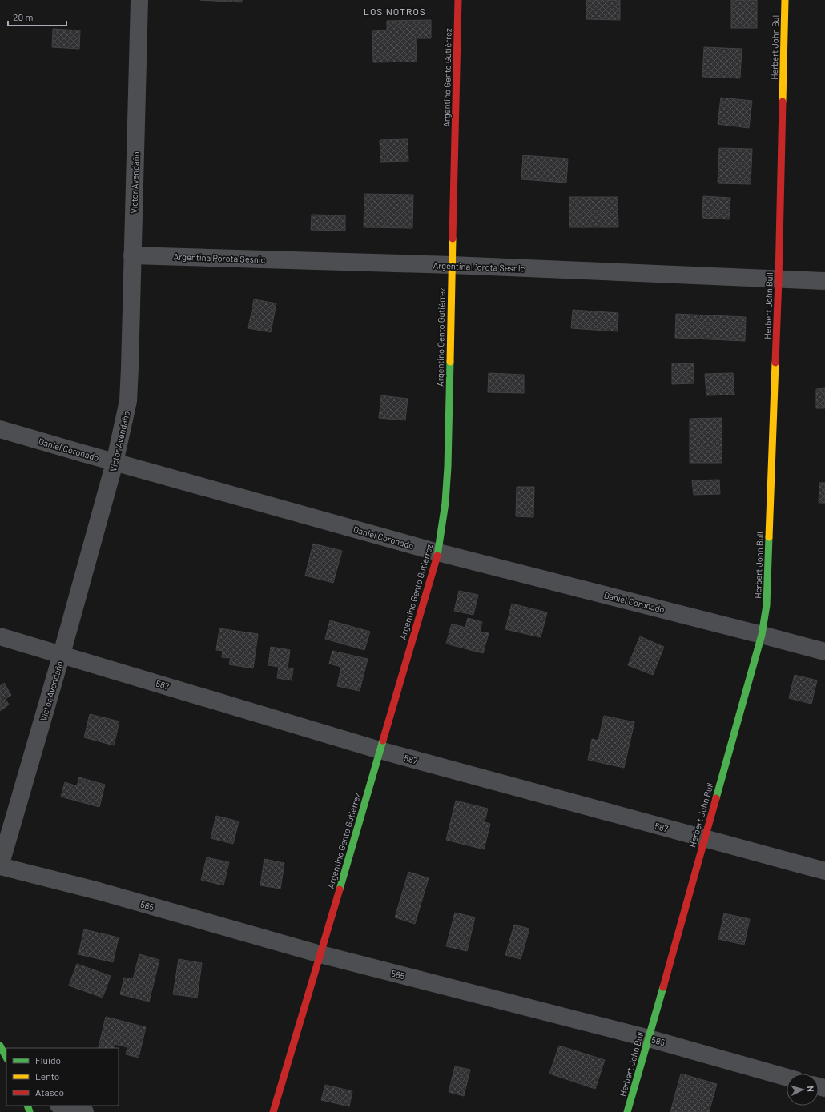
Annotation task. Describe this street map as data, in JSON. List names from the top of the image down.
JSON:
{
  "streets": {
    "street": [
      "Herbert John Bull",
      "Argentino Gento Gutiérrez",
      "Víctor Avendaño",
      "Argentina Porota Sesnic",
      "Daniel Coronado",
      "587",
      "585"
    ]
  },
  "crossings": [
    ["Herbert John Bull", "Argentina Porota Sesnic"],
    ["Herbert John Bull", "Daniel Coronado"],
    ["Herbert John Bull", "587"],
    ["Herbert John Bull", "585"],
    ["Argentino Gento Gutiérrez", "Argentina Porota Sesnic"],
    ["Argentino Gento Gutiérrez", "Daniel Coronado"],
    ["Argentino Gento Gutiérrez", "587"],
    ["Argentino Gento Gutiérrez", "585"],
    ["Víctor Avendaño", "Argentina Porota Sesnic"],
    ["Víctor Avendaño", "Daniel Coronado"],
    ["Víctor Avendaño", "587"],
    ["Víctor Avendaño", "585"]
  ],
  "districts": ["LOS NOTROS"],
  "legend": ["Fluido", "Lento", "Atasco"],
  "scale_bar": "20 m",
  "north": "right"
}
